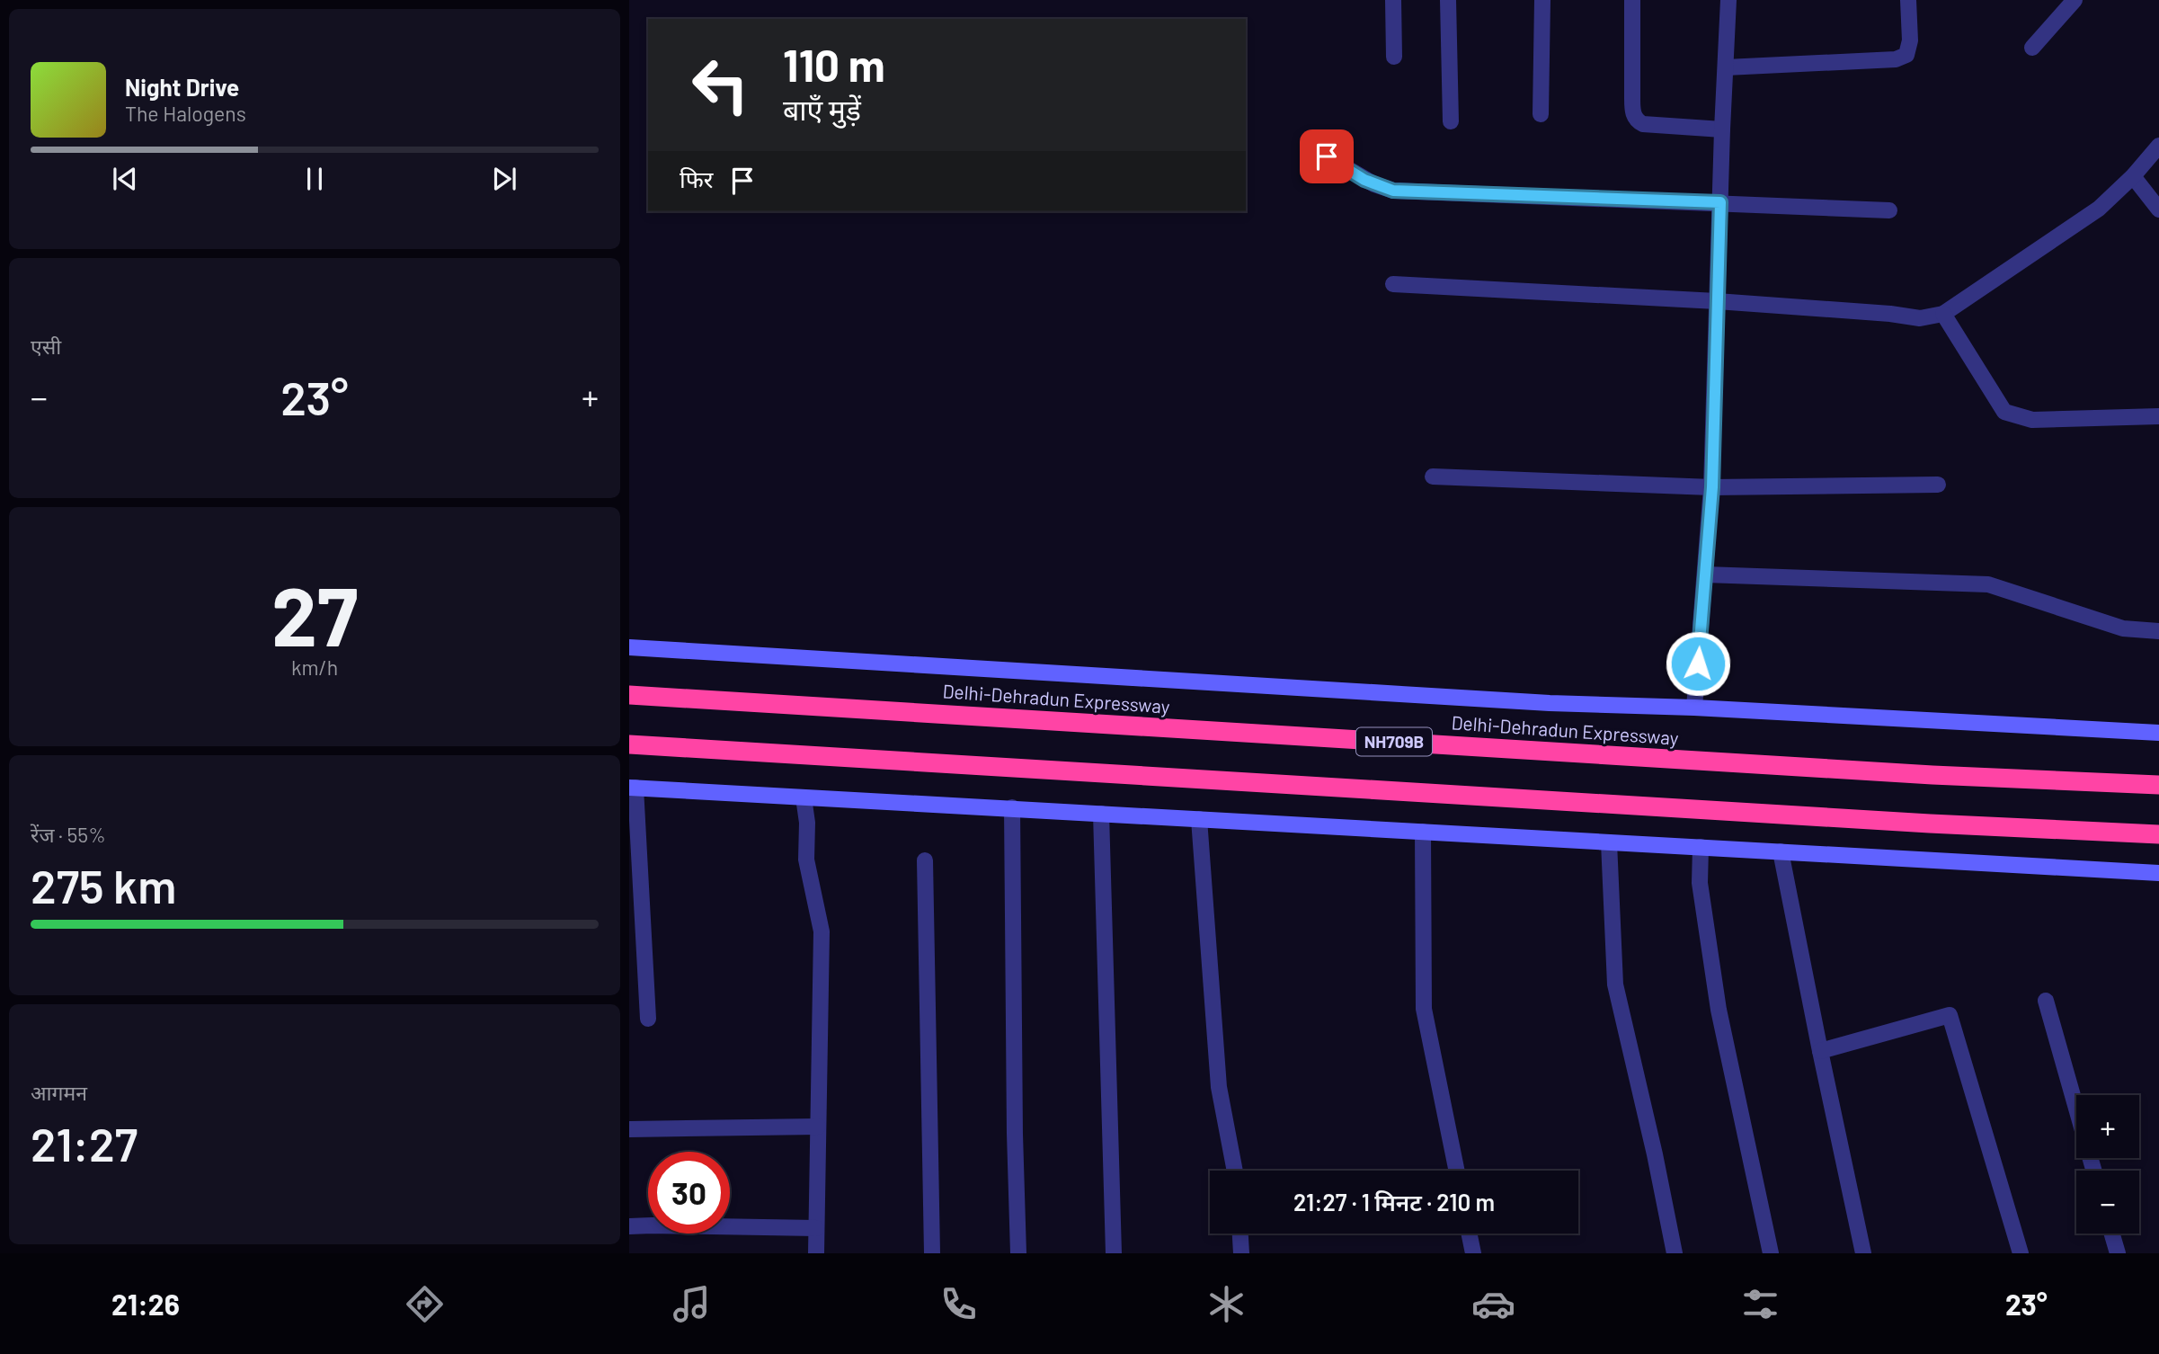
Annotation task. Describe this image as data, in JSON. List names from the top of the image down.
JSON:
{
  "streets": {
    "highway": ["Delhi-Dehradun Expressway", "NH709B"]
  },
  "page": {
    "turn": ["110 m", "बाएँ मुड़ें"],
    "song": ["Night Drive", "The Halogens"],
    "then": "फिर",
    "tile": [
      "एसी",
      ["27", "km/h"],
      ["रेंज · 55%", "275 km"],
      ["आगमन", "21:27"]
    ],
    "heat": ["−", "23°", "+"],
    "map_buttons": ["+", "−"],
    "limit": "30",
    "trip": "21:27 · 1 मिनट · 210 m",
    "tabs": ["21:26", "23°"]
  }
}
